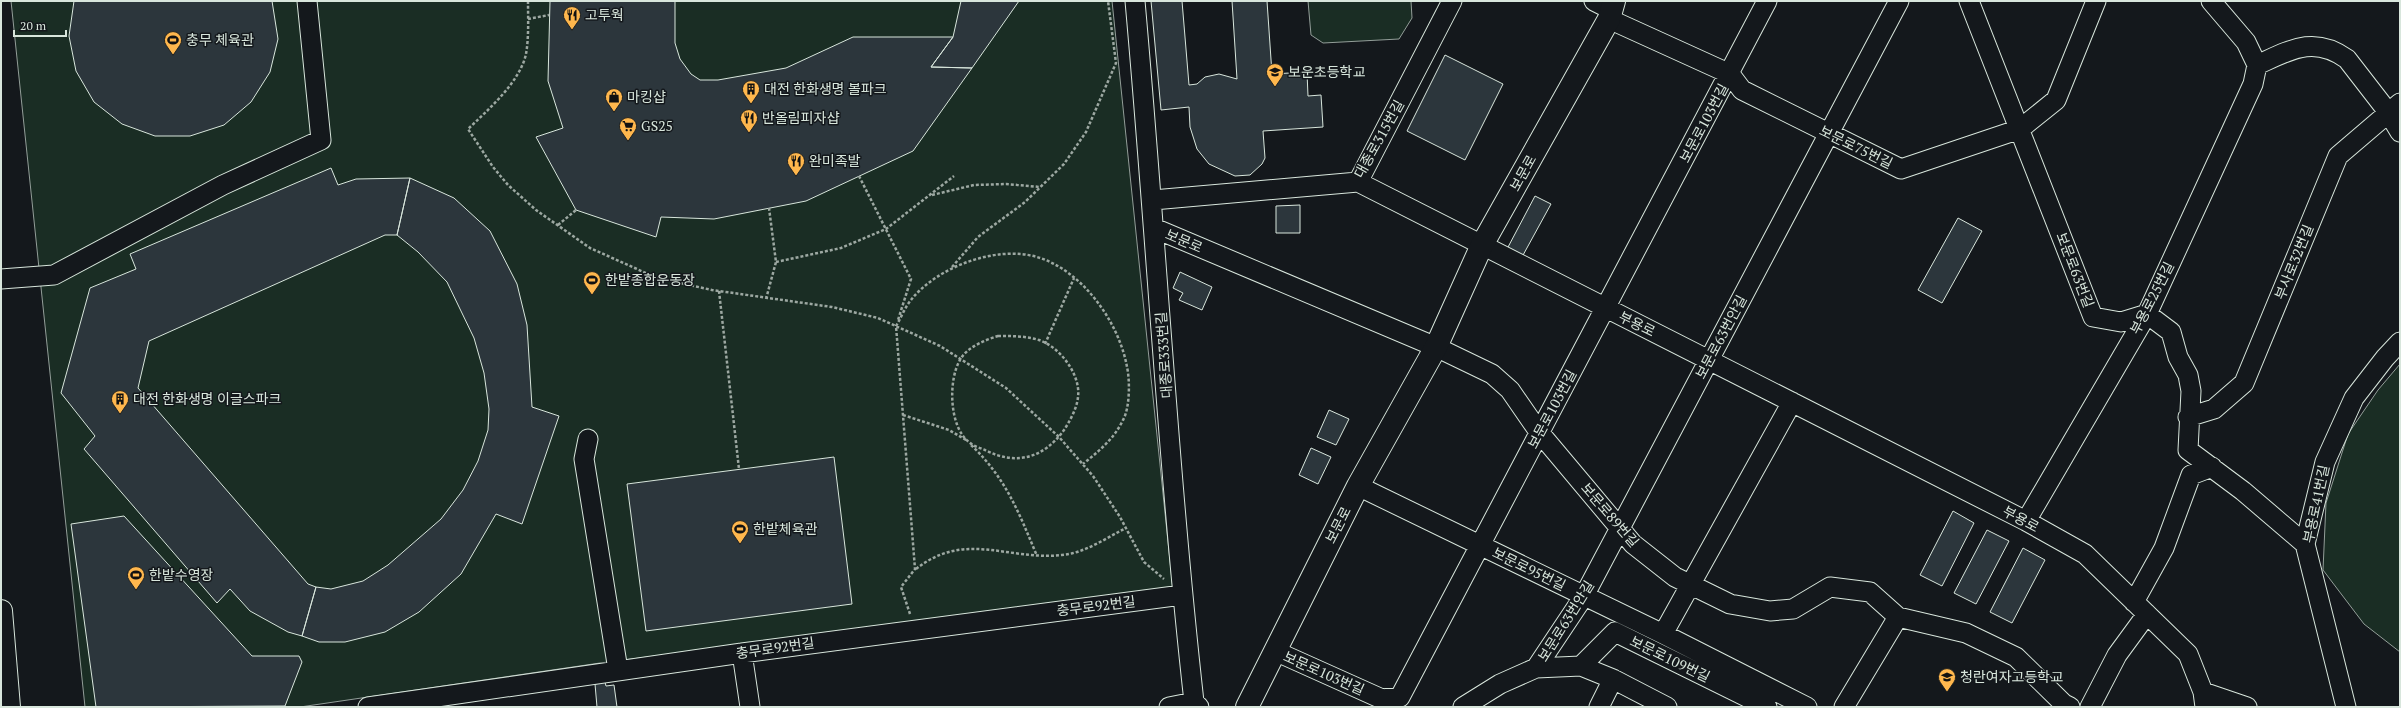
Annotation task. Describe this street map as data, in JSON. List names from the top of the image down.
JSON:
{
  "streets": {
    "main road": ["보문로"],
    "street": [
      "보문로103번길",
      "대종로315번길",
      "보문로75번길",
      "부사로32번길",
      "보문로63번길",
      "부용로25번길",
      "부용로",
      "보문로63번안길",
      "대종로333번길",
      "부용로41번길",
      "보문로89번길",
      "보문로95번길",
      "충무로92번길",
      "보문로109번길"
    ]
  },
  "crossings": [
    ["보문로103번길", "보문로75번길"],
    ["보문로103번길", "보문로"],
    ["보문로103번길", "부용로"],
    ["보문로103번길", "보문로89번길"],
    ["보문로103번길", "보문로95번길"],
    ["대종로315번길", "부용로"],
    ["대종로315번길", "대종로333번길"],
    ["보문로75번길", "보문로"],
    ["보문로75번길", "보문로63번길"],
    ["보문로75번길", "보문로63번안길"],
    ["보문로", "부용로"],
    ["보문로", "대종로333번길"],
    ["보문로", "보문로89번길"],
    ["보문로", "보문로95번길"],
    ["보문로63번길", "부용로25번길"],
    ["부용로25번길", "부용로"],
    ["부용로", "보문로63번안길"],
    ["보문로63번안길", "보문로89번길"],
    ["보문로63번안길", "보문로95번길"],
    ["대종로333번길", "충무로92번길"]
  ],
  "places": {
    "restaurant": ["고투웍", "반올림피자샵", "완미족발"],
    "sports": [
      "충무 체육관",
      "한밭종합운동장",
      "한밭체육관",
      "한밭수영장"
    ],
    "school or university": ["보운초등학교", "청란여자고등학교"],
    "building": ["대전 한화생명 볼파크", "대전 한화생명 이글스파크"],
    "shop": ["마킹샵"],
    "supermarket": ["GS25"]
  },
  "scale_bar": "20 m"
}
